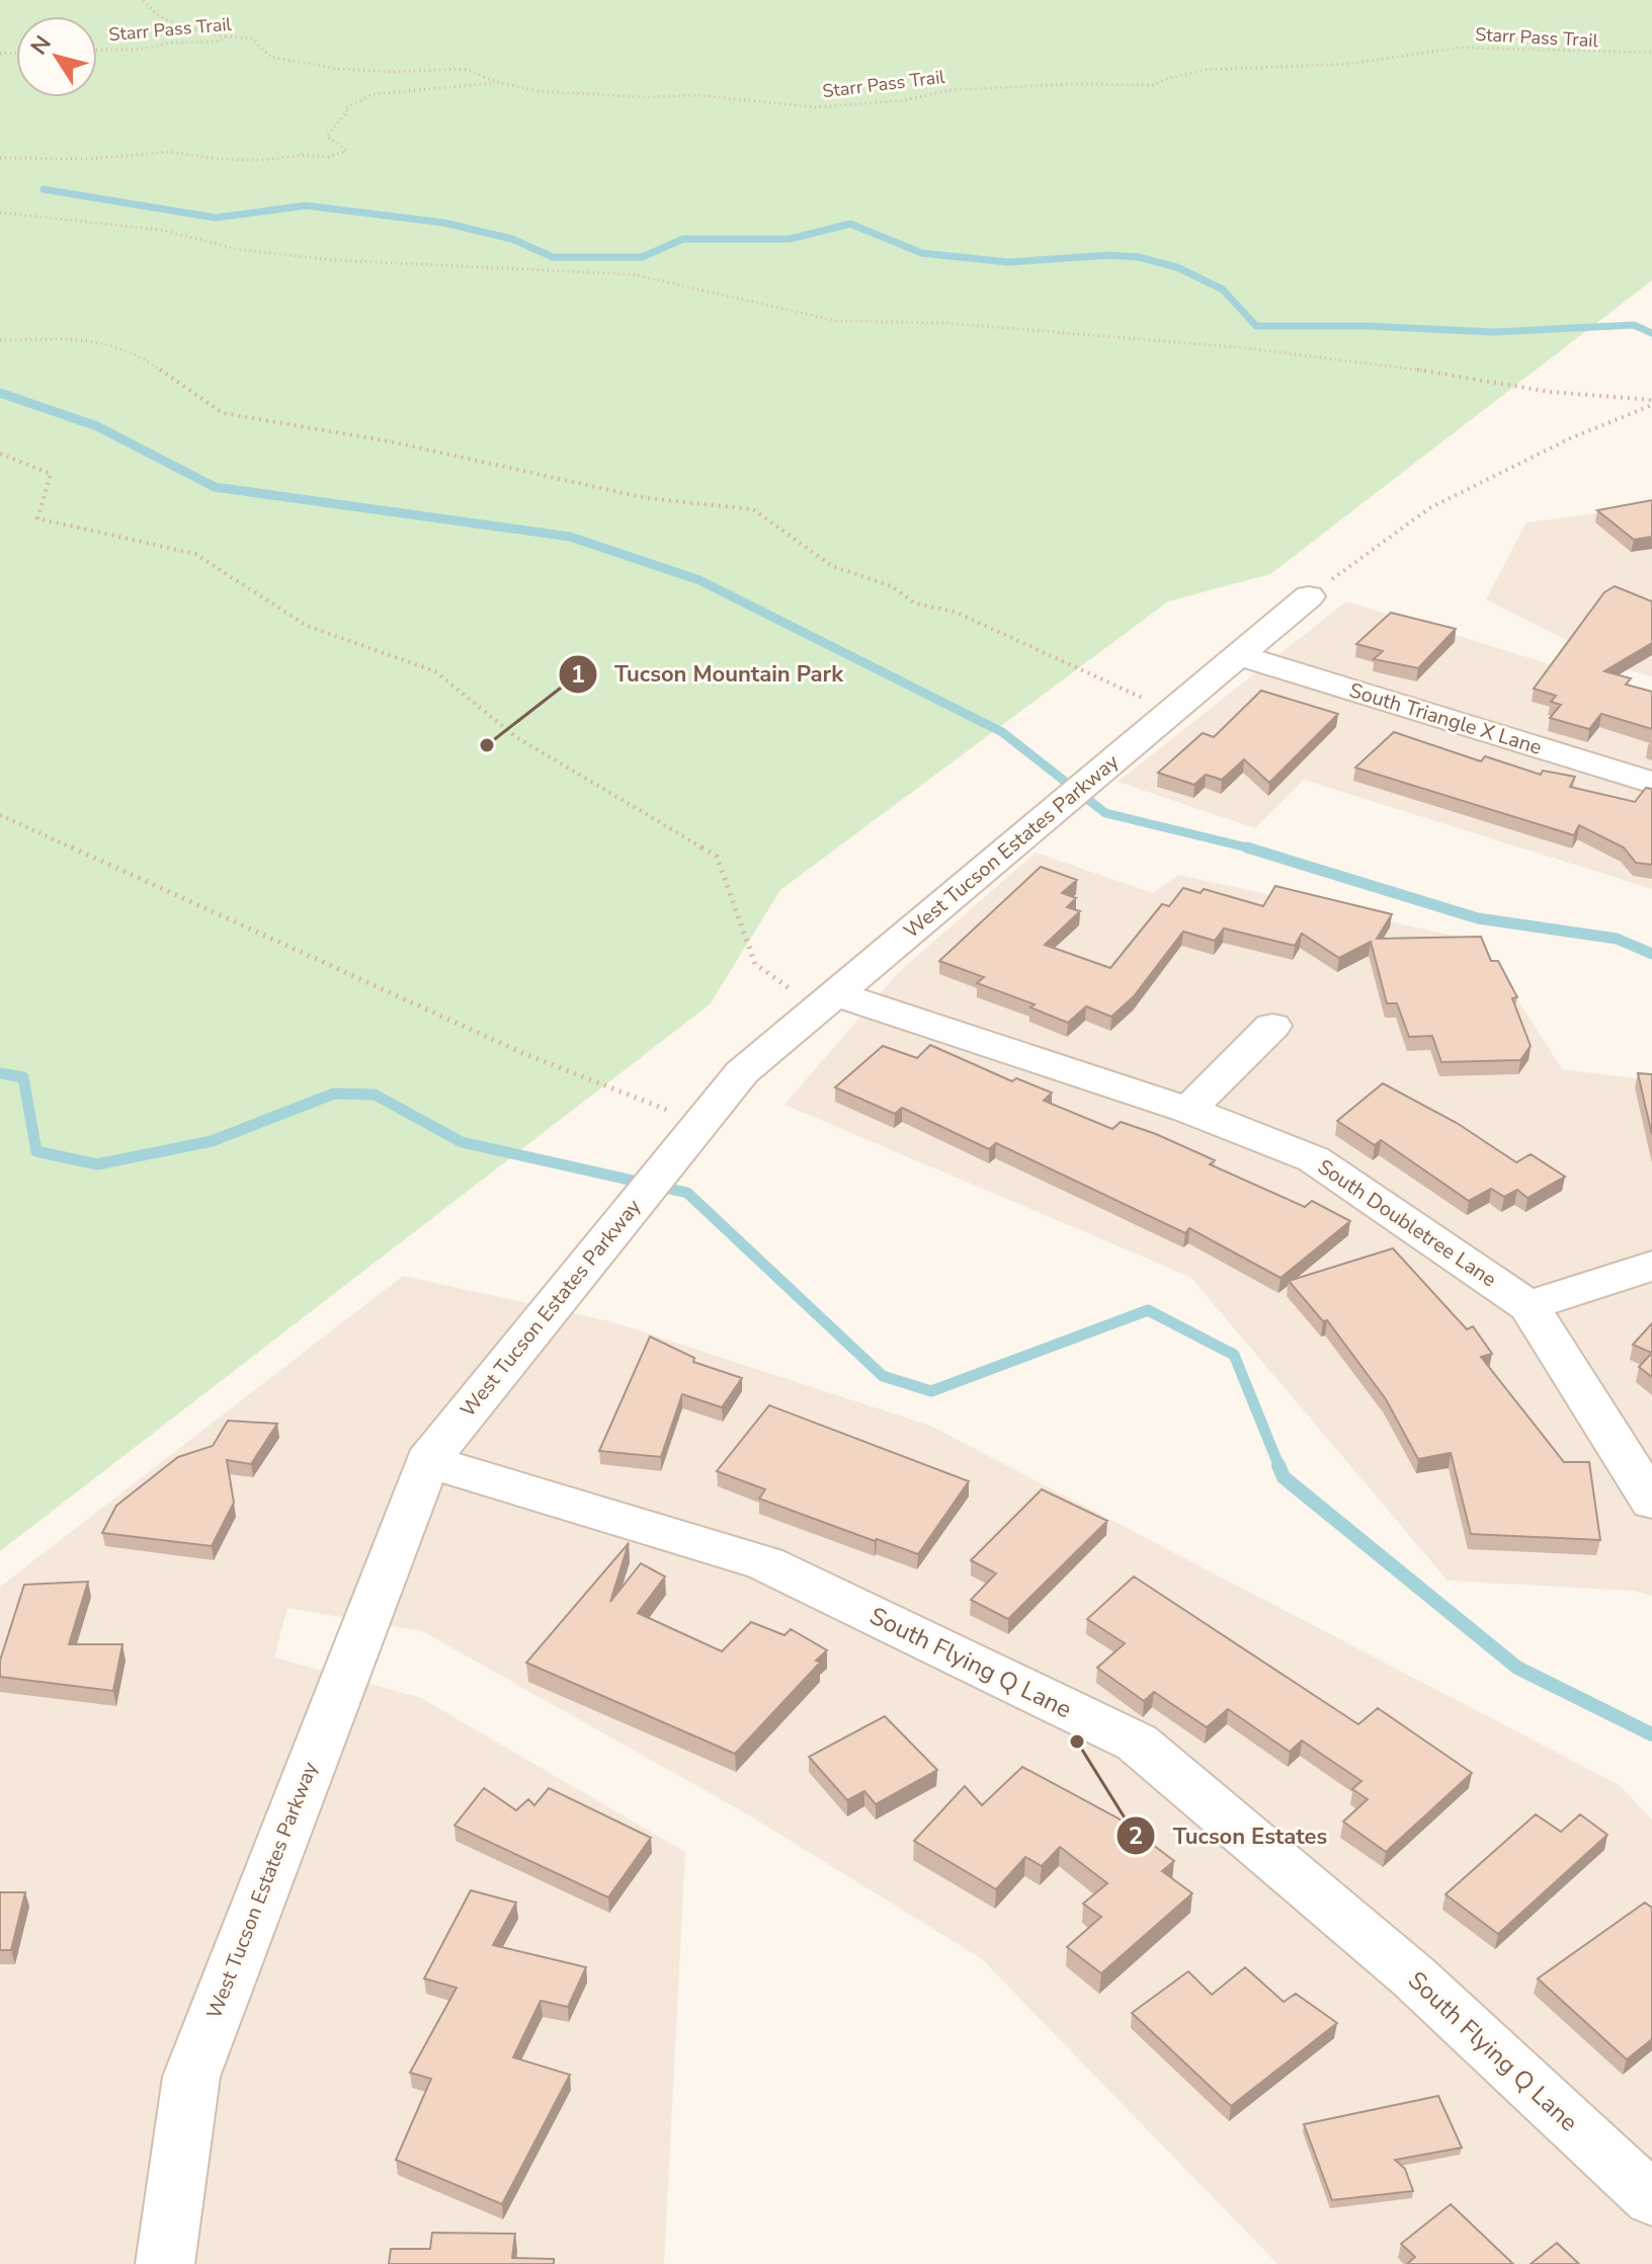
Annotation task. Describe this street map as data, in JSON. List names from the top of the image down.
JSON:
{
  "streets": {
    "street": [
      "South Triangle X Lane",
      "West Tucson Estates Parkway",
      "South Doubletree Lane",
      "South Flying Q Lane"
    ],
    "path": ["Starr Pass Trail"]
  },
  "crossings": [
    ["South Triangle X Lane", "West Tucson Estates Parkway"],
    ["West Tucson Estates Parkway", "South Doubletree Lane"],
    ["West Tucson Estates Parkway", "South Flying Q Lane"]
  ],
  "places": ["Tucson Mountain Park", "Tucson Estates"],
  "north": "top left"
}
